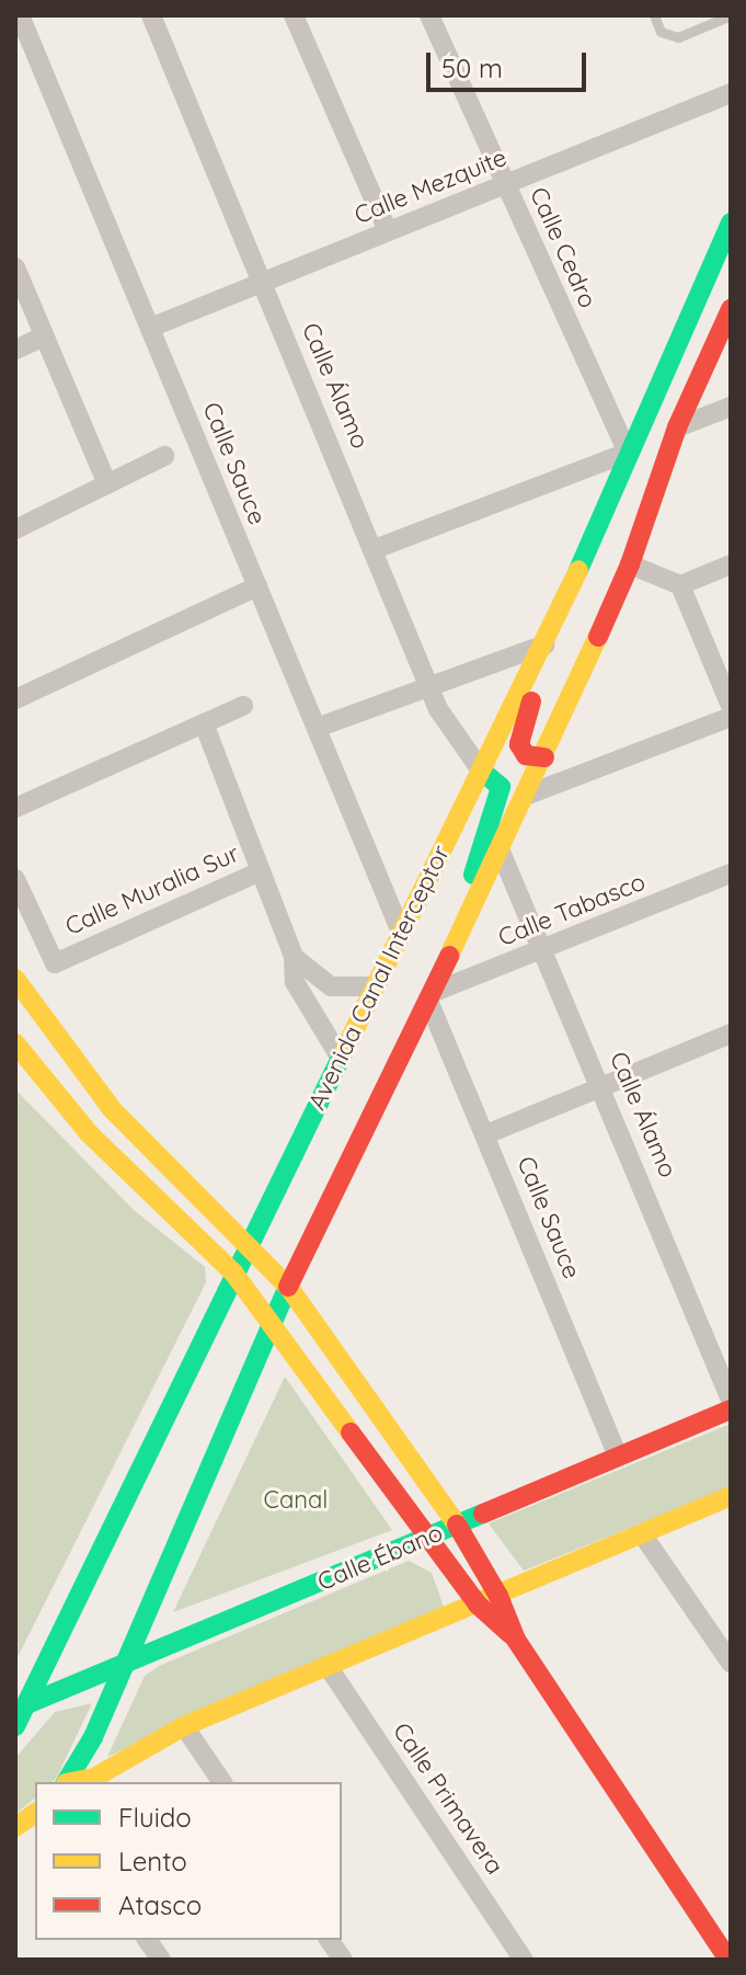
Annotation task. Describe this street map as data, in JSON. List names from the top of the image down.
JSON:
{
  "streets": {
    "main road": ["Avenida Canal Interceptor", "Calle Ébano"],
    "street": [
      "Calle Mezquite",
      "Calle Cedro",
      "Calle Álamo",
      "Calle Sauce",
      "Calle Muralia Sur",
      "Calle Tabasco",
      "Calle Primavera"
    ]
  },
  "crossings": [
    ["Calle Mezquite", "Calle Cedro"],
    ["Calle Mezquite", "Calle Álamo"],
    ["Calle Mezquite", "Calle Sauce"],
    ["Calle Cedro", "Avenida Canal Interceptor"],
    ["Calle Álamo", "Calle Tabasco"],
    ["Calle Álamo", "Avenida Canal Interceptor"],
    ["Calle Sauce", "Calle Tabasco"],
    ["Calle Sauce", "Avenida Canal Interceptor"],
    ["Calle Sauce", "Calle Ébano"],
    ["Calle Muralia Sur", "Avenida Canal Interceptor"],
    ["Avenida Canal Interceptor", "Calle Ébano"]
  ],
  "parks": ["Canal"],
  "legend": ["Fluido", "Lento", "Atasco"],
  "scale_bar": "50 m"
}
